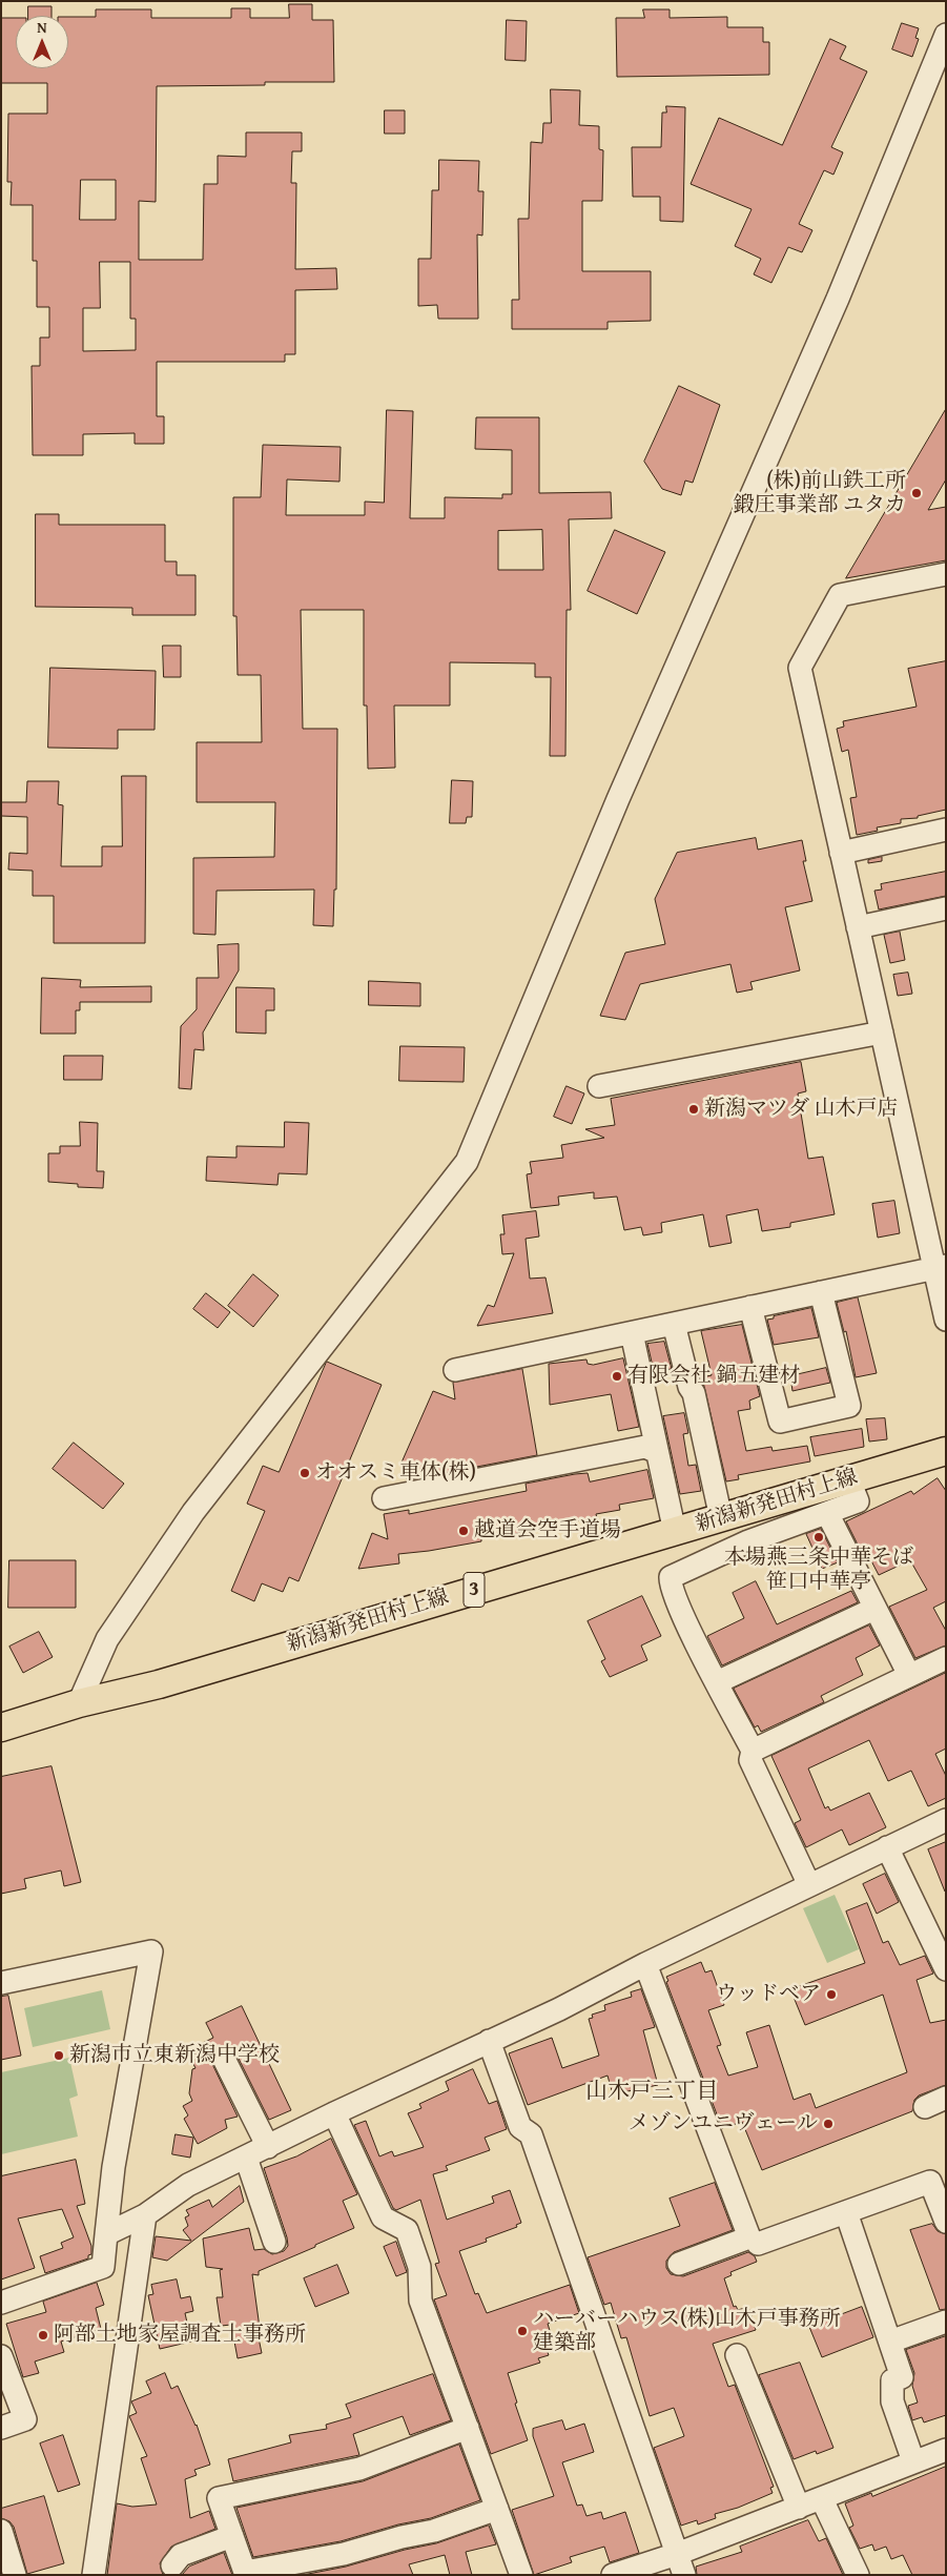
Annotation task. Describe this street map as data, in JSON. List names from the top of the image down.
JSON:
{
  "streets": {
    "main road": ["新潟新発田村上線", "3"]
  },
  "districts": ["山木戸三丁目"],
  "places": [
    "(株)前山鉄工所 鍛圧事業部 ユタカ",
    "新潟マツダ 山木戸店",
    "有限会社 鍋五建材",
    "オオスミ車体(株)",
    "越道会空手道場",
    "本場燕三条中華そば 笹口中華亭",
    "ウッドベア",
    "新潟市立東新潟中学校",
    "メゾンユニヴェール",
    "ハーバーハウス(株)山木戸事務所 建築部",
    "阿部土地家屋調査士事務所"
  ],
  "north": "top"
}
